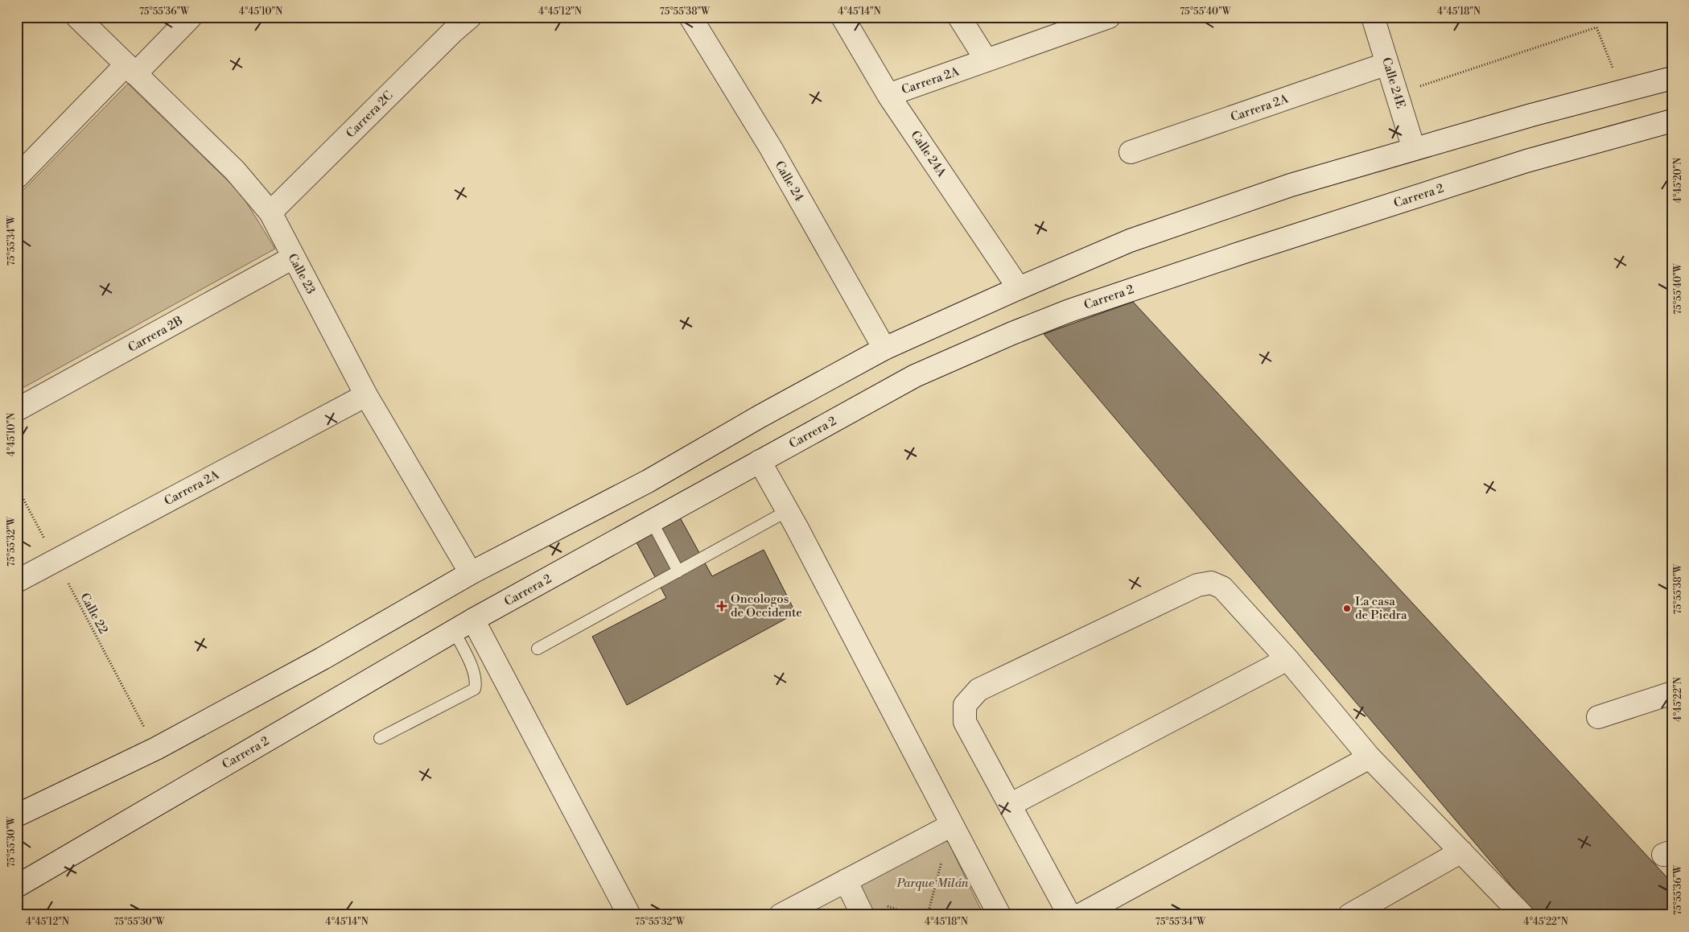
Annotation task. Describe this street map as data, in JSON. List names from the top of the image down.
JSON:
{
  "streets": {
    "street": [
      "Carrera 2A",
      "Calle 24E",
      "Carrera 2C",
      "Calle 24A",
      "Calle 24",
      "Carrera 2",
      "Calle 23",
      "Carrera 2B"
    ],
    "path": ["Calle 22"]
  },
  "crossings": [
    ["Carrera 2A", "Calle 24E"],
    ["Carrera 2A", "Calle 24A"],
    ["Carrera 2A", "Calle 23"],
    ["Carrera 2A", "Calle 22"],
    ["Carrera 2C", "Calle 23"],
    ["Calle 23", "Carrera 2B"]
  ],
  "parks": ["Parque Milán"],
  "places": {
    "health": ["Oncologos de Occidente"],
    "other": ["La casa de Piedra"]
  },
  "coordinates": [
    "75°55'36\"W",
    "4°45'10\"N",
    "4°45'12\"N",
    "75°55'38\"W",
    "4°45'14\"N",
    "75°55'40\"W",
    "4°45'18\"N",
    "4°45'20\"N",
    "75°55'34\"W",
    "75°55'32\"W",
    "4°45'22\"N",
    "75°55'30\"W"
  ]
}
